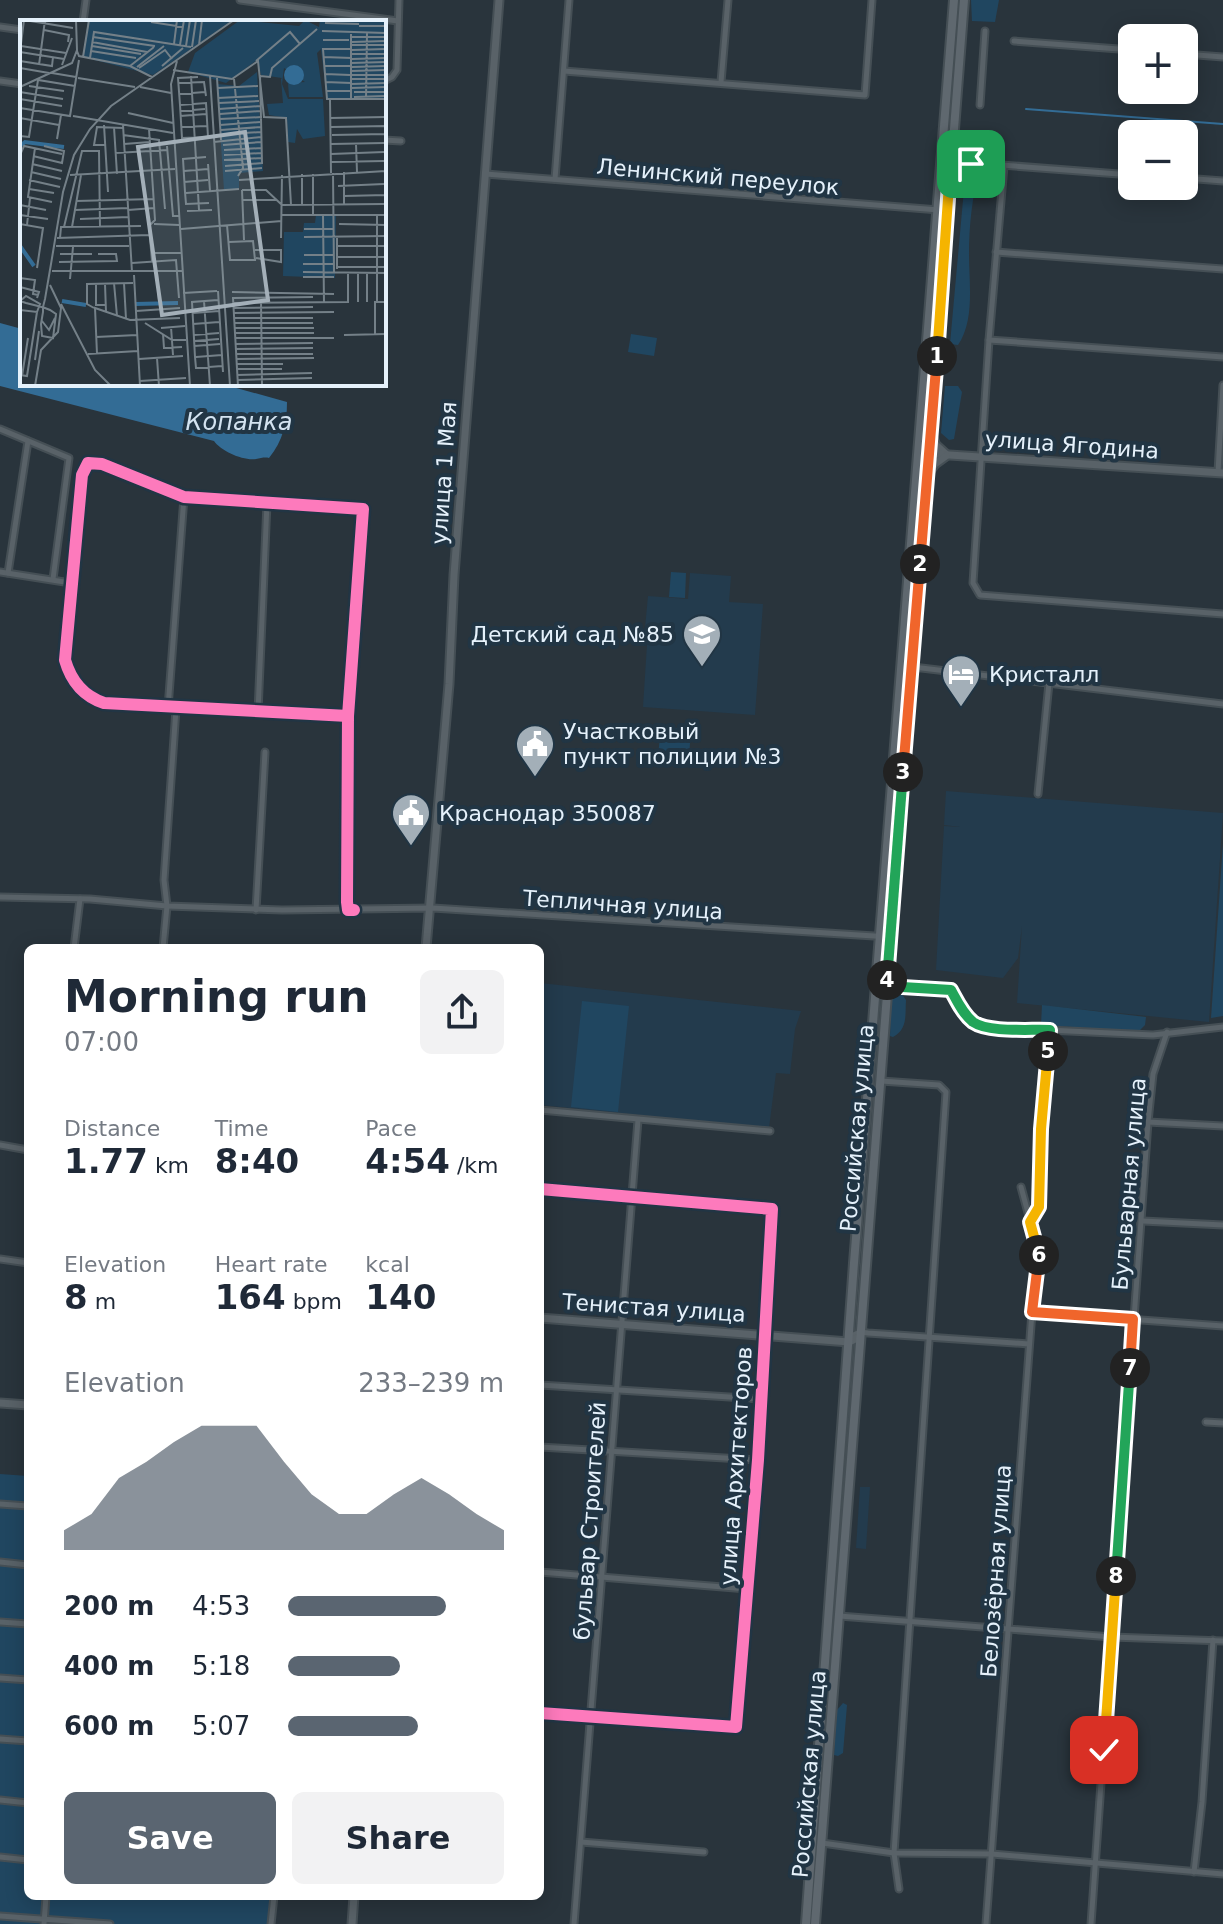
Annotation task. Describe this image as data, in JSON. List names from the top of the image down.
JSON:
{
  "streets": {
    "main road": ["Российская улица"],
    "street": [
      "Ленинский переулок",
      "улица Ягодина",
      "улица 1 Мая",
      "Тепличная улица",
      "Бульварная улица",
      "Тенистая улица",
      "улица Архитекторов",
      "бульвар Строителей",
      "Белозёрная улица"
    ]
  },
  "crossings": [
    ["Ленинский переулок", "улица 1 Мая"],
    ["Ленинский переулок", "Российская улица"],
    ["улица Ягодина", "Российская улица"],
    ["улица 1 Мая", "Тепличная улица"],
    ["Тепличная улица", "Российская улица"],
    ["Российская улица", "Тенистая улица"],
    ["Тенистая улица", "улица Архитекторов"],
    ["Тенистая улица", "бульвар Строителей"],
    ["улица Архитекторов", "бульвар Строителей"]
  ],
  "water": ["Копанка"],
  "places": {
    "school or university": ["Детский сад №85"],
    "hotel": ["Кристалл"],
    "public building": ["Участковый пункт полиции №3", "Краснодар 350087"]
  },
  "page": {
    "map_buttons": ["+", "−"],
    "pins": [
      "1",
      "2",
      "3",
      "4",
      "5",
      "6",
      "7",
      "8"
    ],
    "heading": ["Morning run", "07:00"],
    "stats": [
      ["Distance", "1.77 km"],
      ["Time", "8:40"],
      ["Pace", "4:54 /km"],
      ["Elevation", "8 m"],
      ["Heart rate", "164 bpm"],
      ["kcal", "140"]
    ],
    "chart": ["Elevation", "233–239 m"],
    "list": [
      {
        "name": "200 m",
        "note": "4:53"
      },
      {
        "name": "400 m",
        "note": "5:18"
      },
      {
        "name": "600 m",
        "note": "5:07"
      }
    ],
    "buttons": ["Save", "Share"]
  }
}
